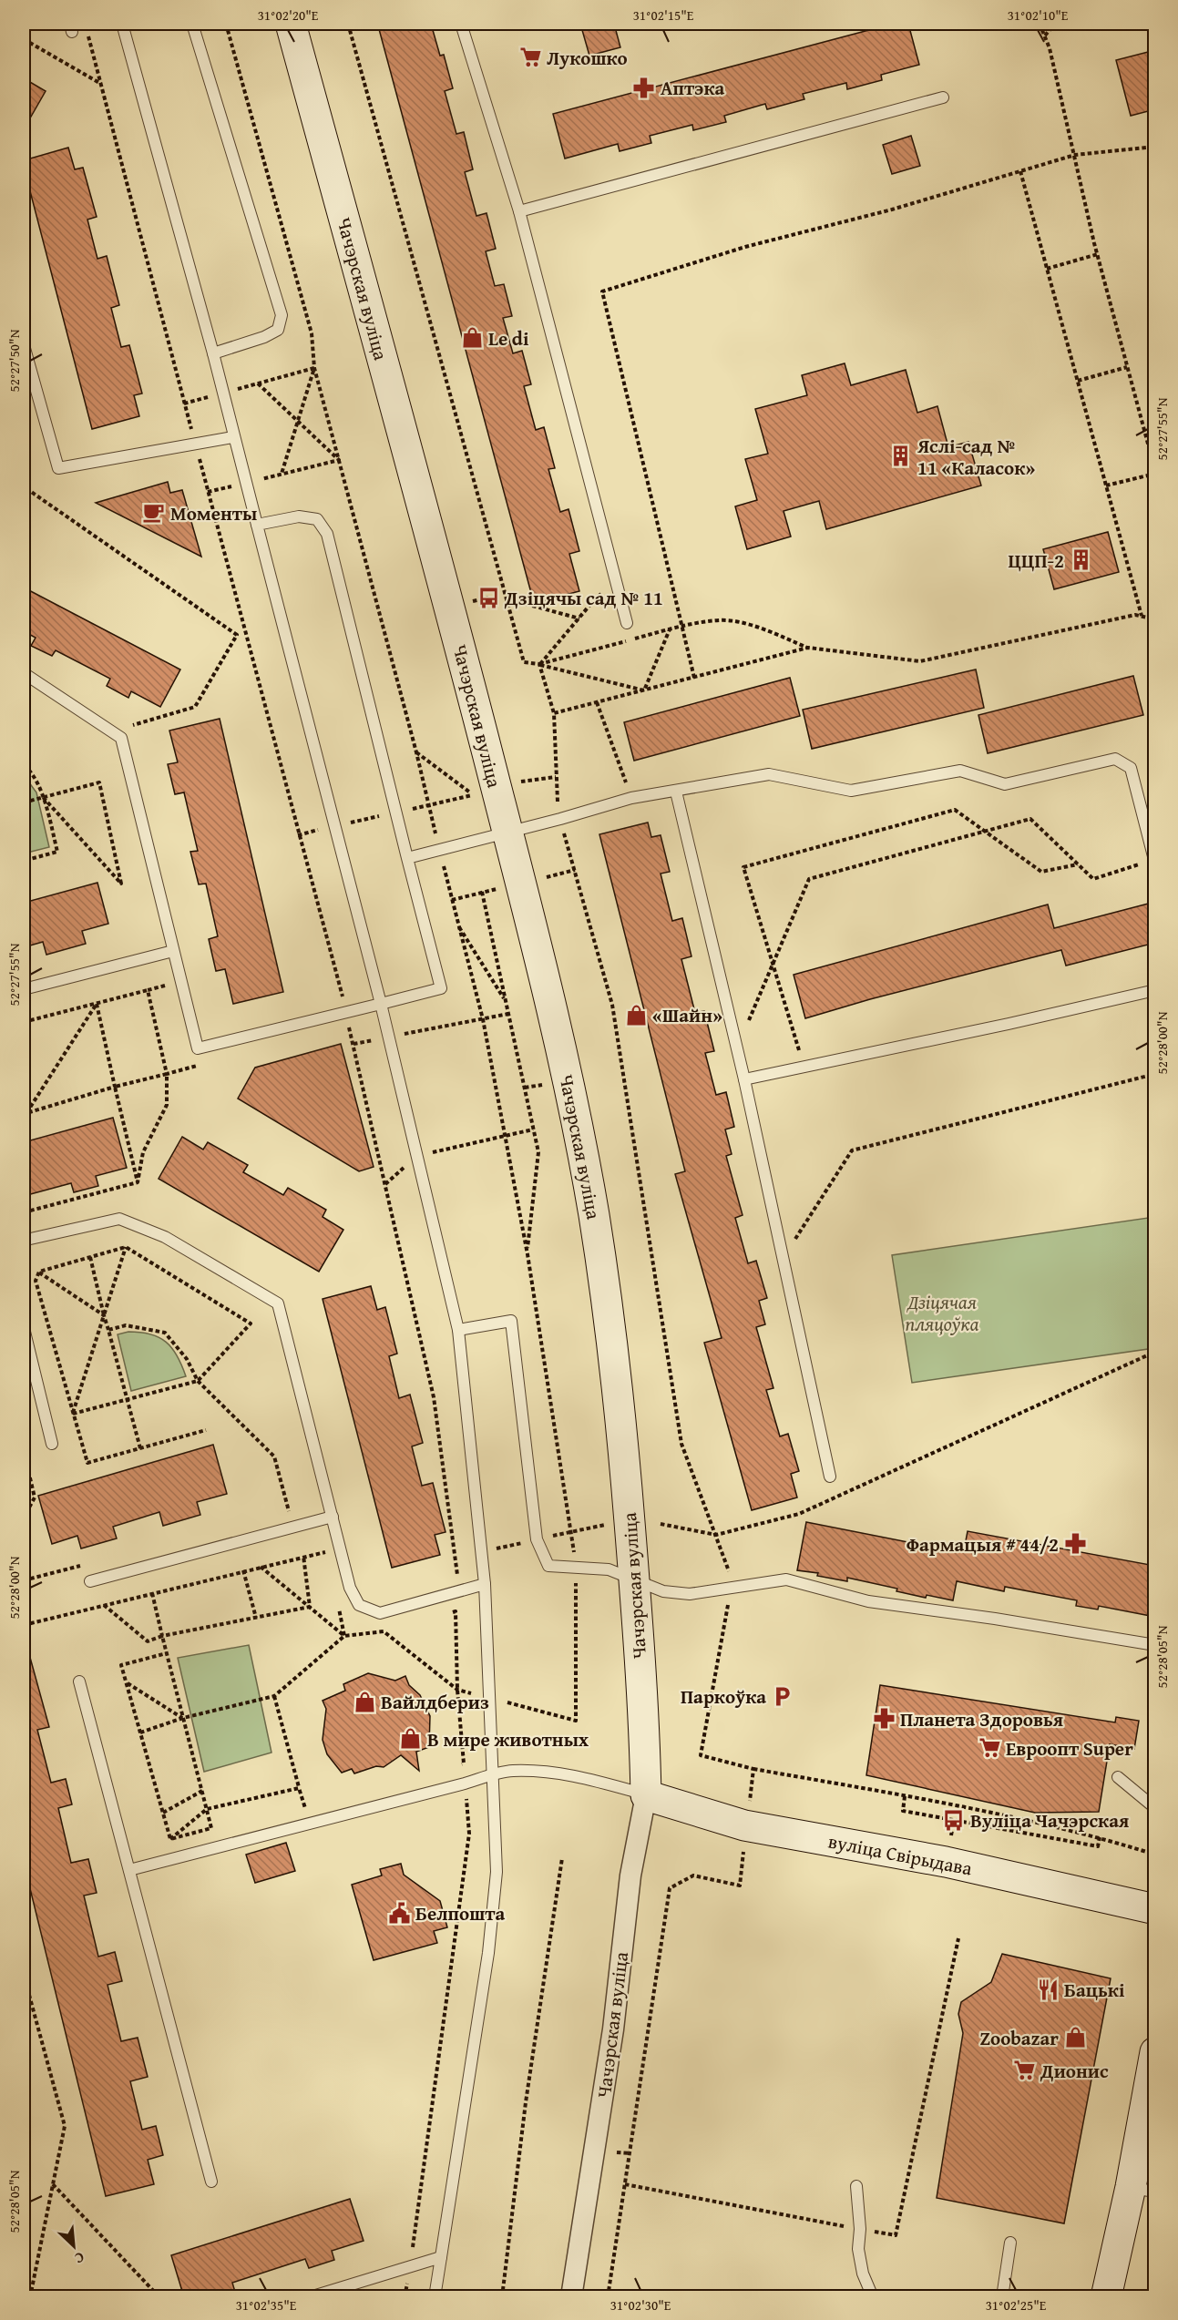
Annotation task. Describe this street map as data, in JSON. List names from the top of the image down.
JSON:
{
  "streets": {
    "main road": ["Чачэрская вуліца", "вуліца Свірыдава"]
  },
  "crossings": [
    ["Чачэрская вуліца", "вуліца Свірыдава"]
  ],
  "parks": ["Дзіцячая пляцоўка"],
  "places": {
    "supermarket": ["Лукошко", "Евроопт Super", "Дионис"],
    "pharmacy": ["Аптэка", "Фармацыя # 44/2", "Планета Здоровья"],
    "shop": [
      "Le di",
      "«Шайн»",
      "Вайлдбериз",
      "В мире животных",
      "Zoobazar"
    ],
    "building": ["Яслі-сад № 11 «Каласок»", "ЦЦП-2"],
    "cafe": ["Моменты"],
    "bus stop": ["Дзіцячы сад № 11", "Вуліца Чачэрская"],
    "parking": ["Паркоўка"],
    "public building": ["Белпошта"],
    "restaurant": ["Бацькі"]
  },
  "north": "bottom right",
  "coordinates": [
    "31°02'20\"E",
    "31°02'15\"E",
    "31°02'10\"E",
    "52°27'50\"N",
    "52°27'55\"N",
    "52°28'00\"N",
    "52°28'05\"N",
    "31°02'35\"E",
    "31°02'30\"E",
    "31°02'25\"E"
  ]
}
